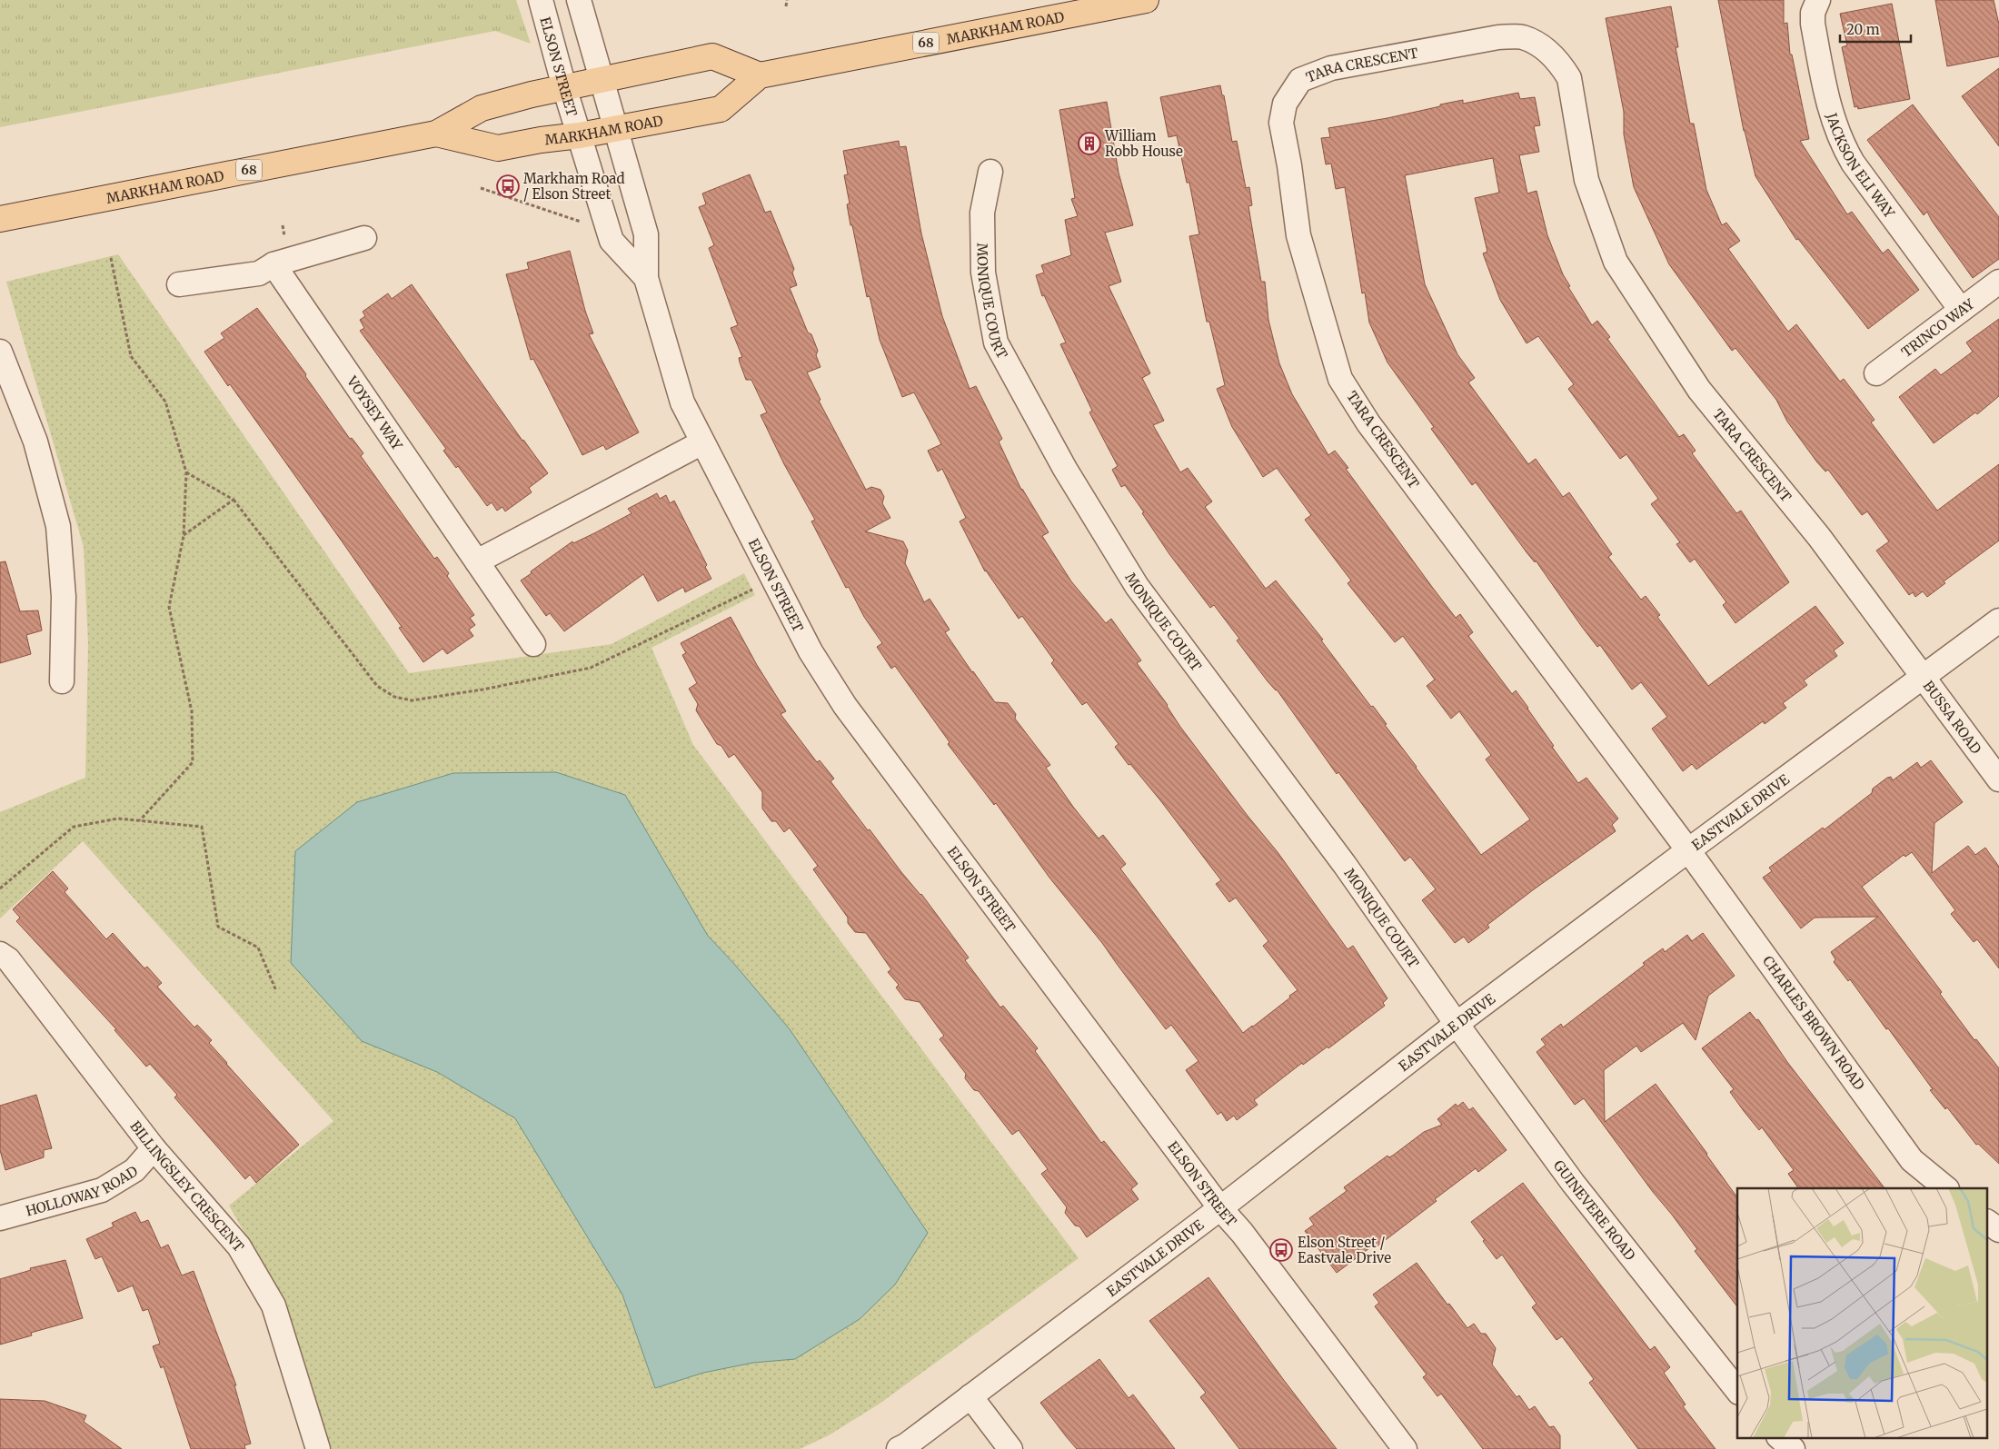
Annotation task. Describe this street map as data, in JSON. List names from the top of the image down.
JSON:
{
  "streets": {
    "main road": ["MARKHAM ROAD", "68"],
    "street": [
      "TARA CRESCENT",
      "ELSON STREET",
      "JACKSON ELI WAY",
      "MONIQUE COURT",
      "TRINCO WAY",
      "VOYSEY WAY",
      "BUSSA ROAD",
      "EASTVALE DRIVE",
      "CHARLES BROWN ROAD",
      "BILLINGSLEY CRESCENT",
      "HOLLOWAY ROAD",
      "GUINEVERE ROAD"
    ]
  },
  "crossings": [
    ["MARKHAM ROAD", "ELSON STREET"],
    ["TARA CRESCENT", "BUSSA ROAD"],
    ["TARA CRESCENT", "EASTVALE DRIVE"],
    ["TARA CRESCENT", "CHARLES BROWN ROAD"],
    ["ELSON STREET", "EASTVALE DRIVE"],
    ["JACKSON ELI WAY", "TRINCO WAY"],
    ["MONIQUE COURT", "EASTVALE DRIVE"],
    ["MONIQUE COURT", "GUINEVERE ROAD"],
    ["BUSSA ROAD", "EASTVALE DRIVE"],
    ["EASTVALE DRIVE", "CHARLES BROWN ROAD"],
    ["EASTVALE DRIVE", "GUINEVERE ROAD"],
    ["BILLINGSLEY CRESCENT", "HOLLOWAY ROAD"]
  ],
  "places": {
    "building": ["William Robb House"],
    "bus stop": ["Markham Road / Elson Street", "Elson Street / Eastvale Drive"]
  },
  "scale_bar": "20 m"
}
